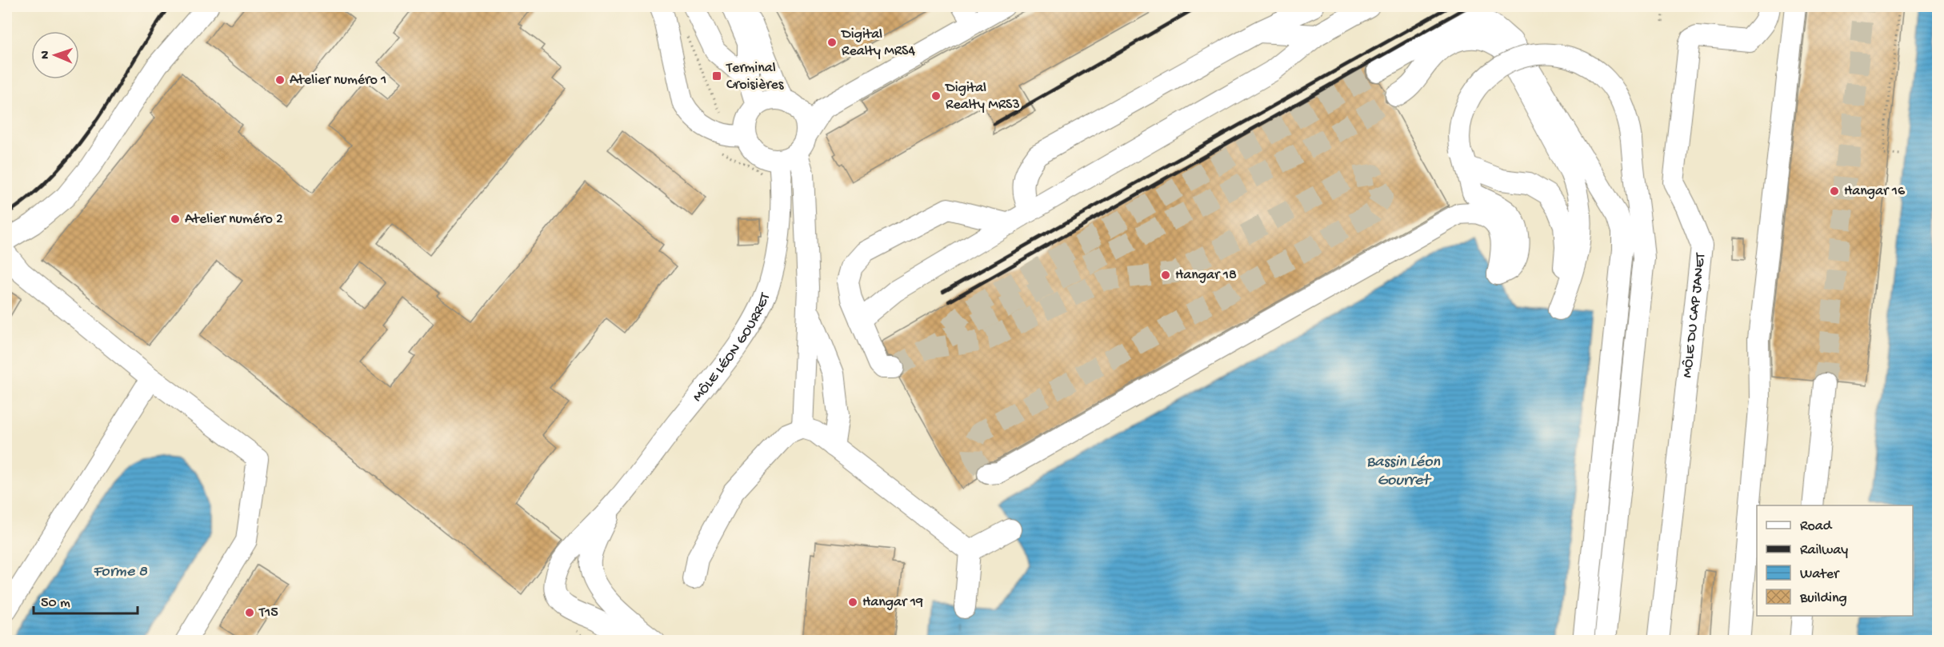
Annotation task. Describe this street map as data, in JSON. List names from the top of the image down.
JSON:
{
  "streets": {
    "lane": ["MÔLE DU CAP JANET", "MÔLE LÉON GOURRET"]
  },
  "water": ["Bassin Léon Gourret", "Forme 8"],
  "places": {
    "other": [
      "Digital Realty MRS4",
      "Atelier numéro 1",
      "Digital Realty MRS3",
      "Hangar 16",
      "Atelier numéro 2",
      "Hangar 18",
      "Hangar 19",
      "T15"
    ],
    "transit": ["Terminal Croisières"]
  },
  "legend": [
    "Road",
    "Railway",
    "Water",
    "Building"
  ],
  "scale_bar": "50 m",
  "north": "left"
}
